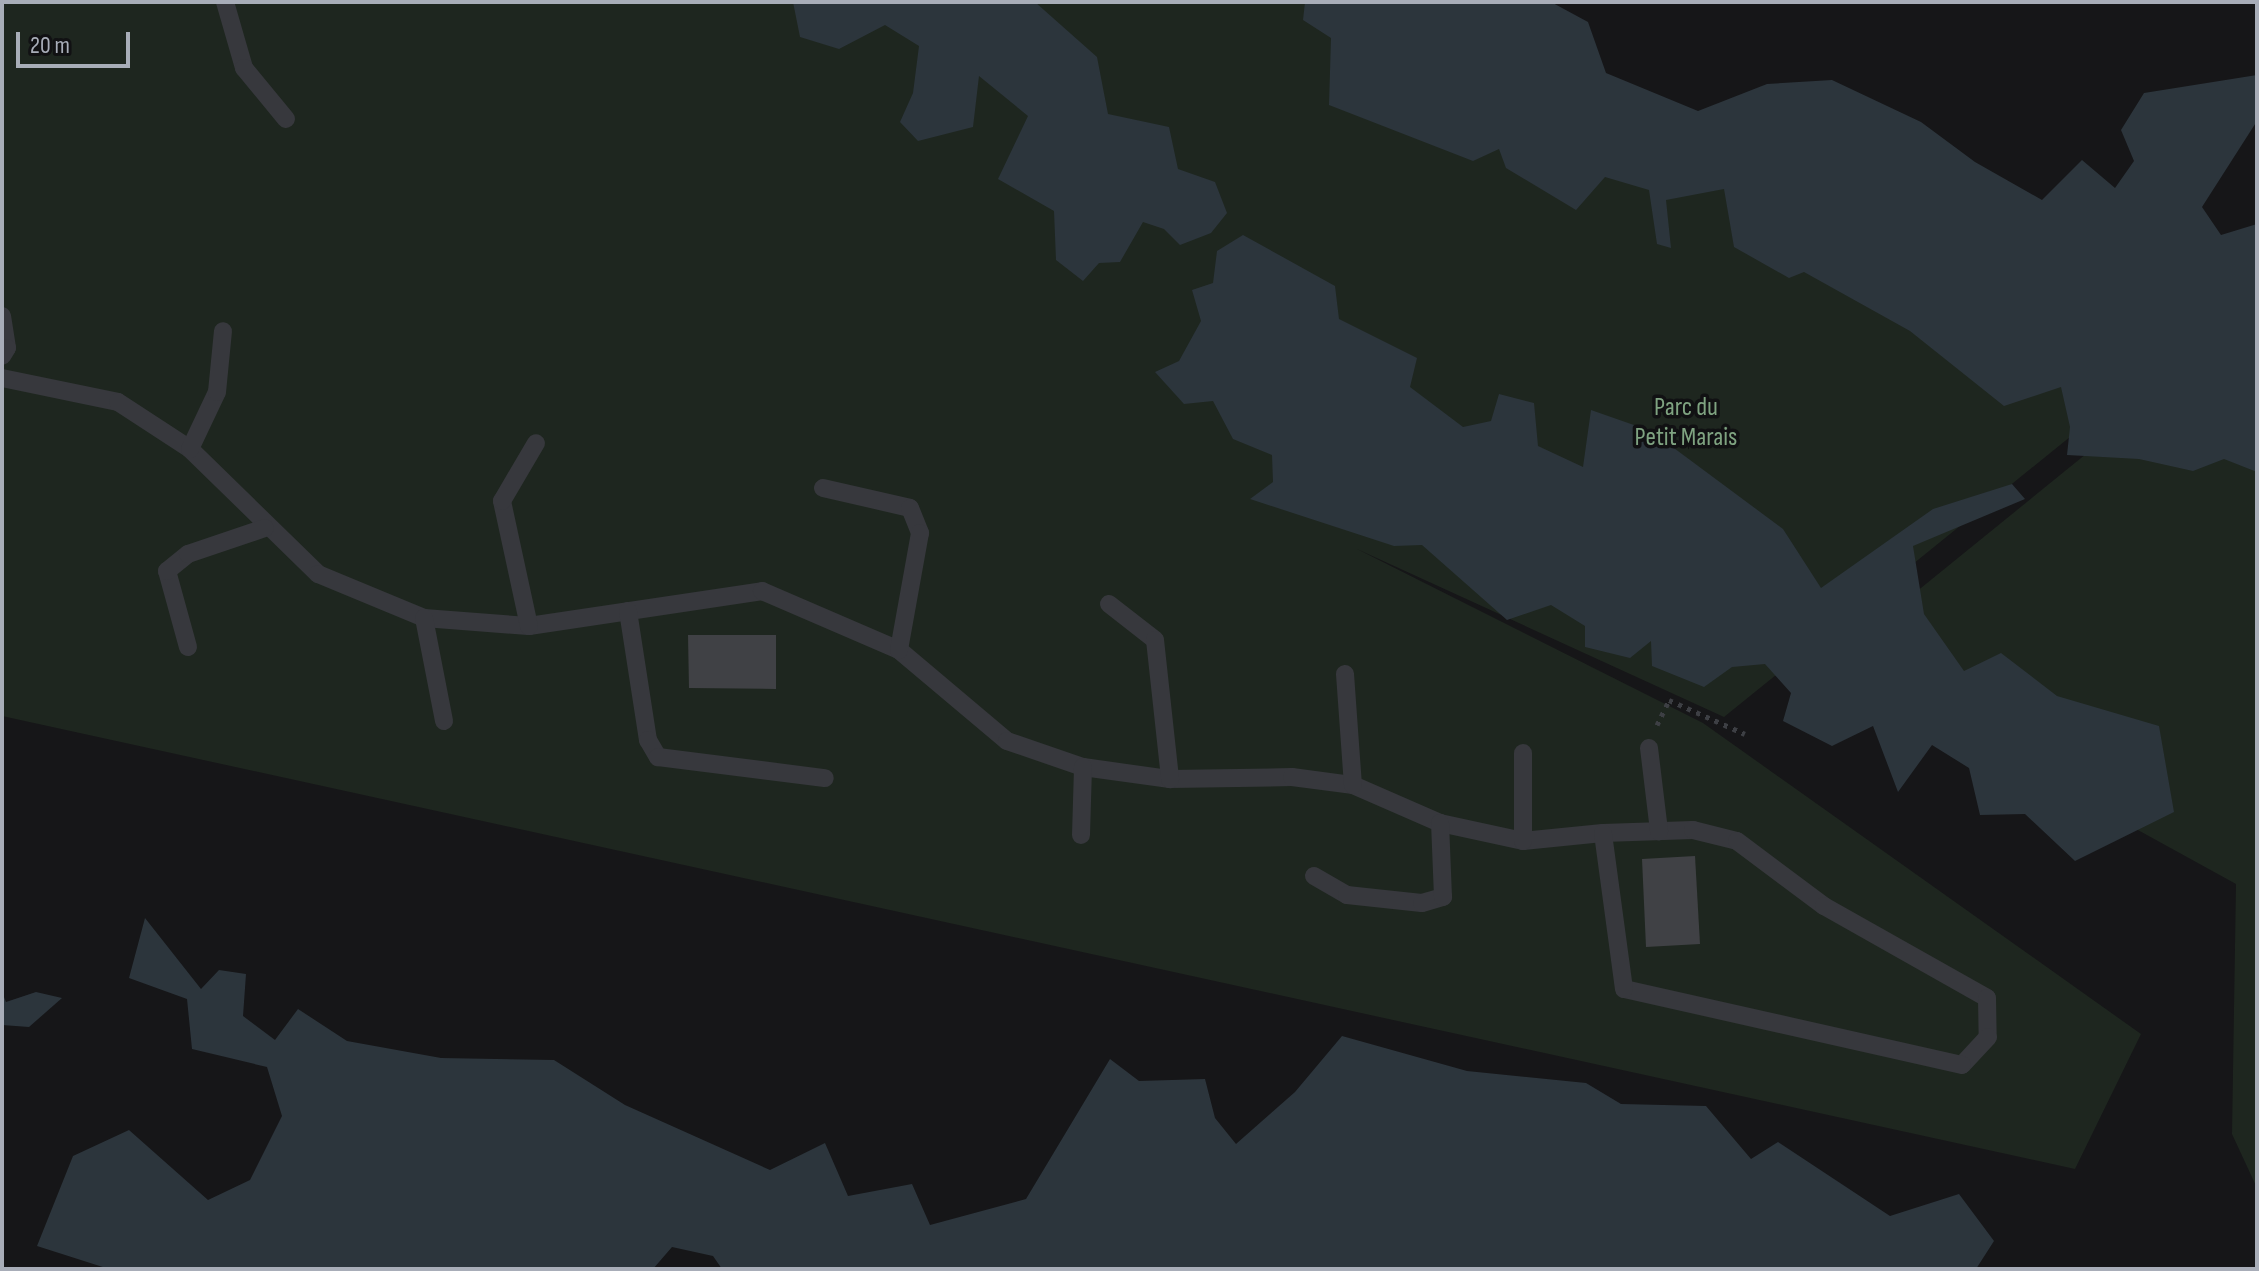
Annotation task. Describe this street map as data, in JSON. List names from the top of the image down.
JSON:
{
  "parks": ["Parc du Petit Marais"],
  "scale_bar": "20 m"
}
